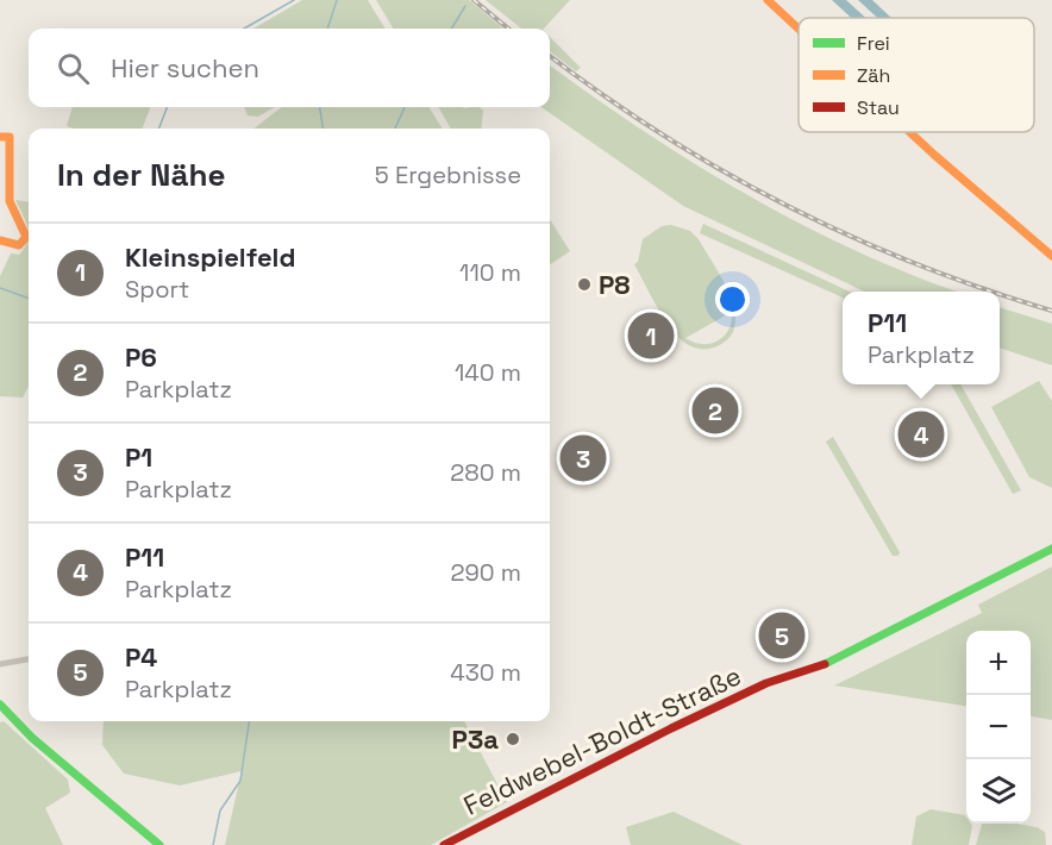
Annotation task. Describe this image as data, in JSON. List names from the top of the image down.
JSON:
{
  "streets": {
    "street": ["Feldwebel-Boldt-Straße"]
  },
  "places": ["P8", "P3a"],
  "legend": ["Frei", "Zäh", "Stau"],
  "page": {
    "search": "Hier suchen",
    "heading": ["In der Nähe", "5 Ergebnisse"],
    "list": [
      {
        "mark": "1",
        "name": "Kleinspielfeld",
        "note": "Sport",
        "value": "110 m"
      },
      {
        "mark": "2",
        "name": "P6",
        "note": "Parkplatz",
        "value": "140 m"
      },
      {
        "mark": "3",
        "name": "P1",
        "note": "Parkplatz",
        "value": "280 m"
      },
      {
        "mark": "4",
        "name": "P11",
        "note": "Parkplatz",
        "value": "290 m"
      },
      {
        "mark": "5",
        "name": "P4",
        "note": "Parkplatz",
        "value": "430 m"
      }
    ],
    "popup": ["P11", "Parkplatz"],
    "pins": [
      "1",
      "2",
      "4",
      "3",
      "5"
    ],
    "map_buttons": ["+", "−"]
  }
}
